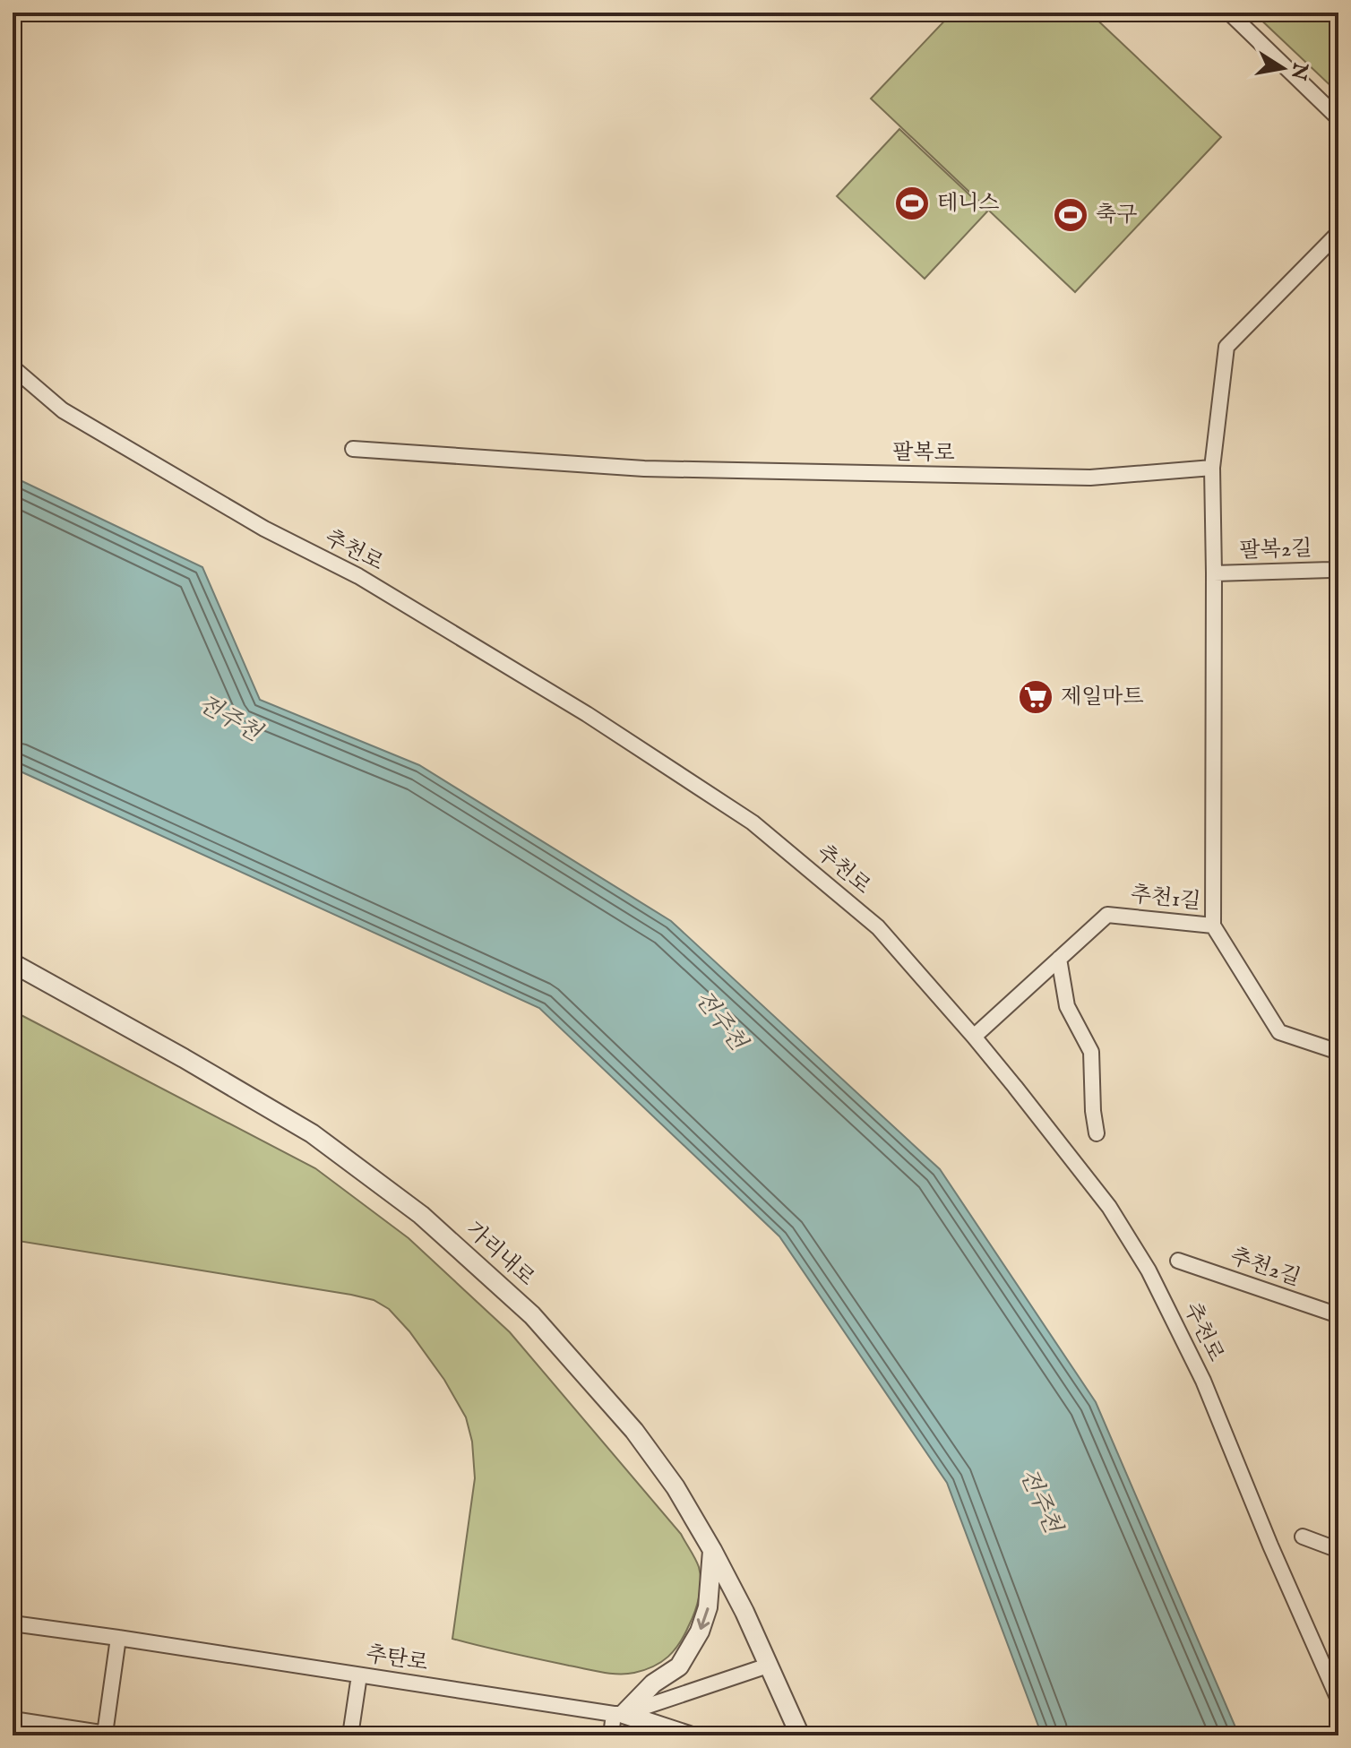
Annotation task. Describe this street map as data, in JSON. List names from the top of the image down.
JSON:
{
  "streets": {
    "street": [
      "팔복로",
      "팔복2길",
      "추천로",
      "추천1길",
      "가리내로",
      "추천2길",
      "추탄로"
    ]
  },
  "crossings": [
    ["추천로", "추천1길"],
    ["가리내로", "추탄로"]
  ],
  "water": ["전주천"],
  "places": {
    "sports": ["테니스", "축구"],
    "supermarket": ["제일마트"]
  },
  "north": "right"
}
